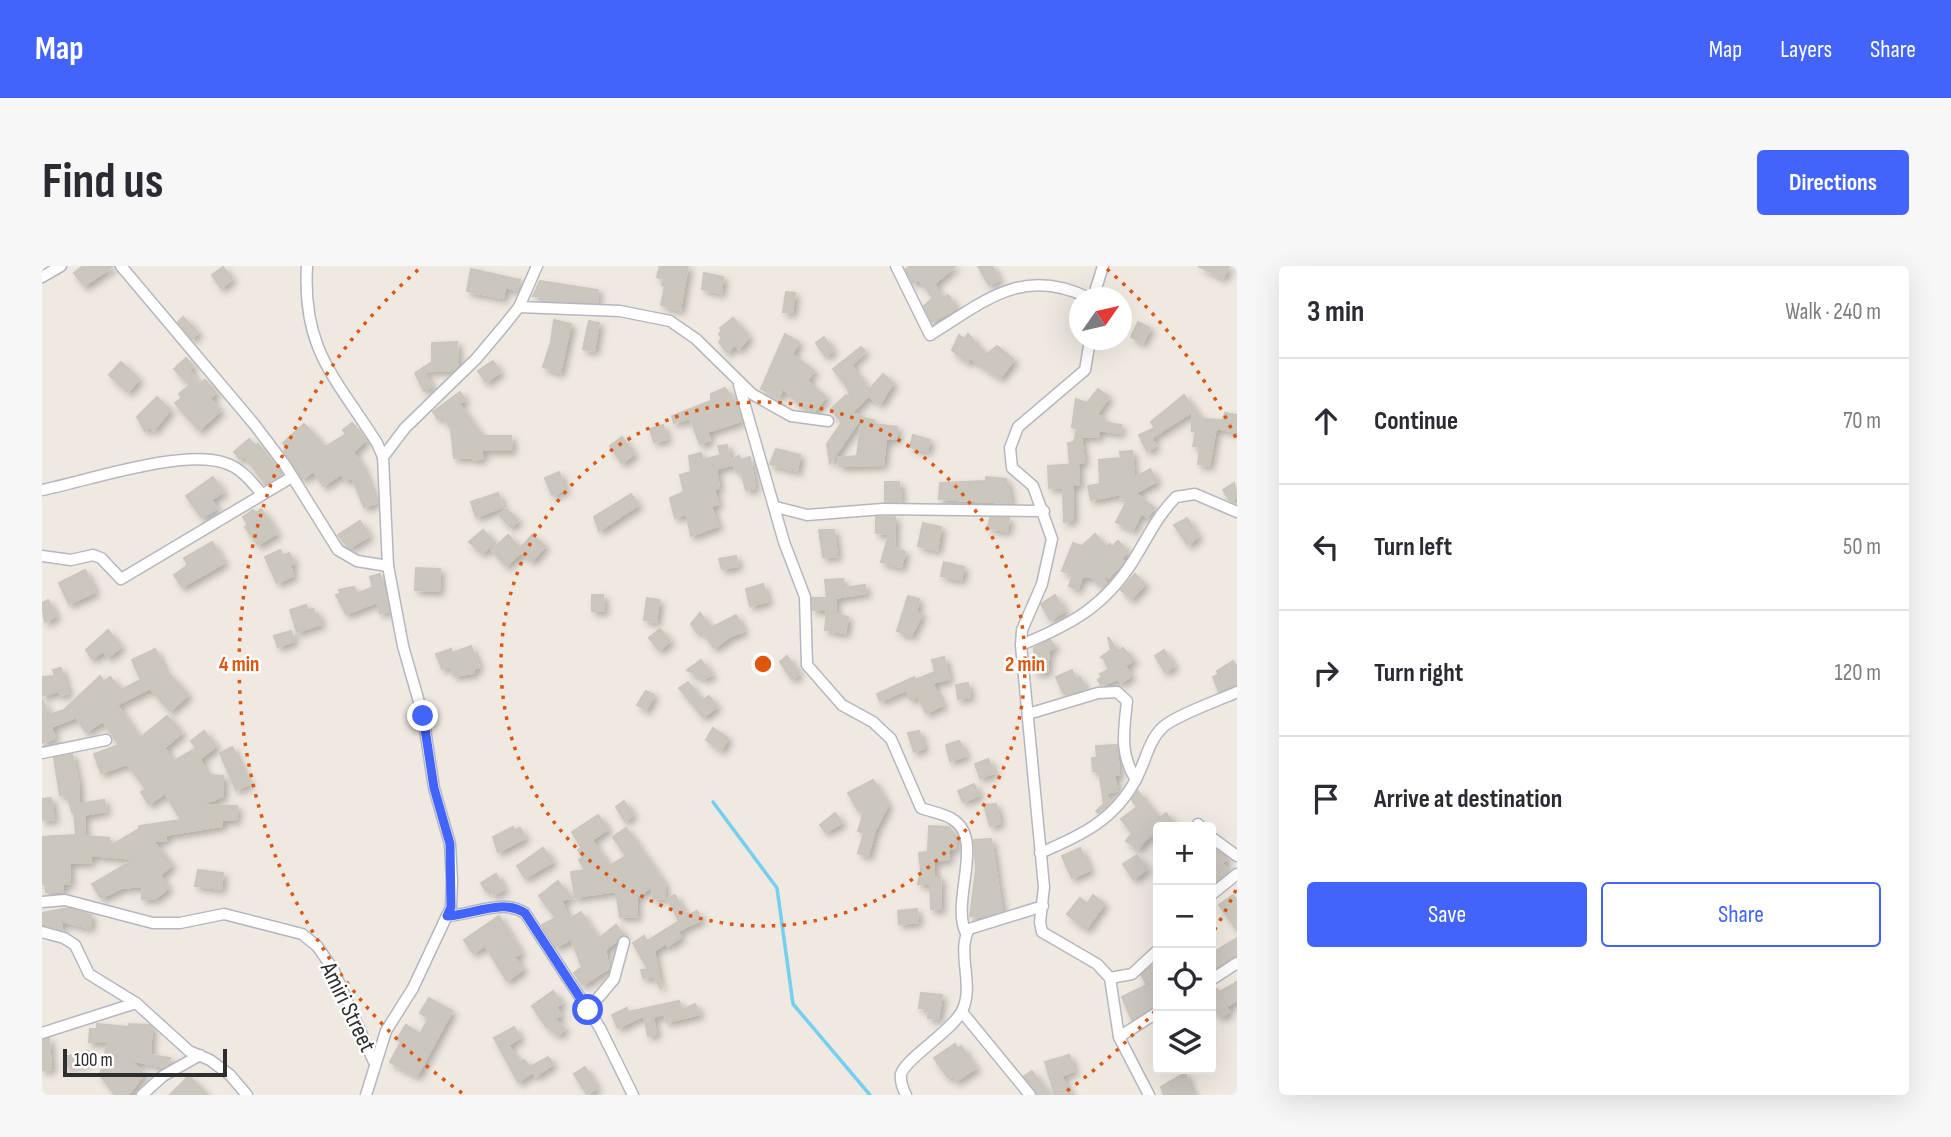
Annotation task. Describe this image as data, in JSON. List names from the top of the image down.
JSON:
{
  "streets": {
    "street": ["Amiri Street"]
  },
  "scale_bar": "100 m",
  "north": "top right",
  "page": {
    "header": "Map",
    "nav": ["Map", "Layers", "Share"],
    "buttons": [
      "Directions",
      ["Save", "Share"]
    ],
    "title": "Find us",
    "heading": ["3 min", "Walk · 240 m"],
    "list": [
      ["Continue", "70 m"],
      ["Turn left", "50 m"],
      ["Turn right", "120 m"],
      "Arrive at destination"
    ],
    "map_buttons": ["+", "−"],
    "scale": "100 m"
  },
  "rings": ["2 min", "4 min"]
}
